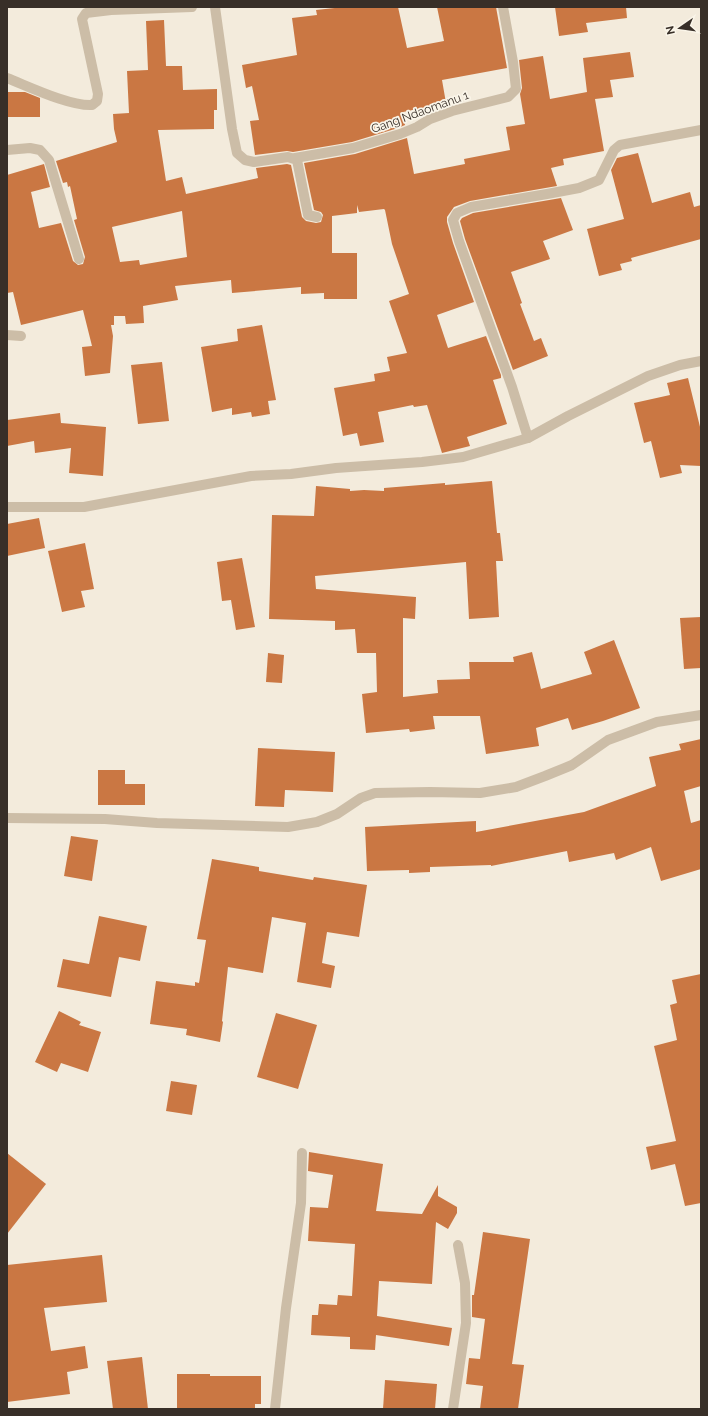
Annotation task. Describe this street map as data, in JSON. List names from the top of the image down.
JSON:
{
  "streets": {
    "street": ["Gang Ndaomanu 1"]
  },
  "north": "left"
}
